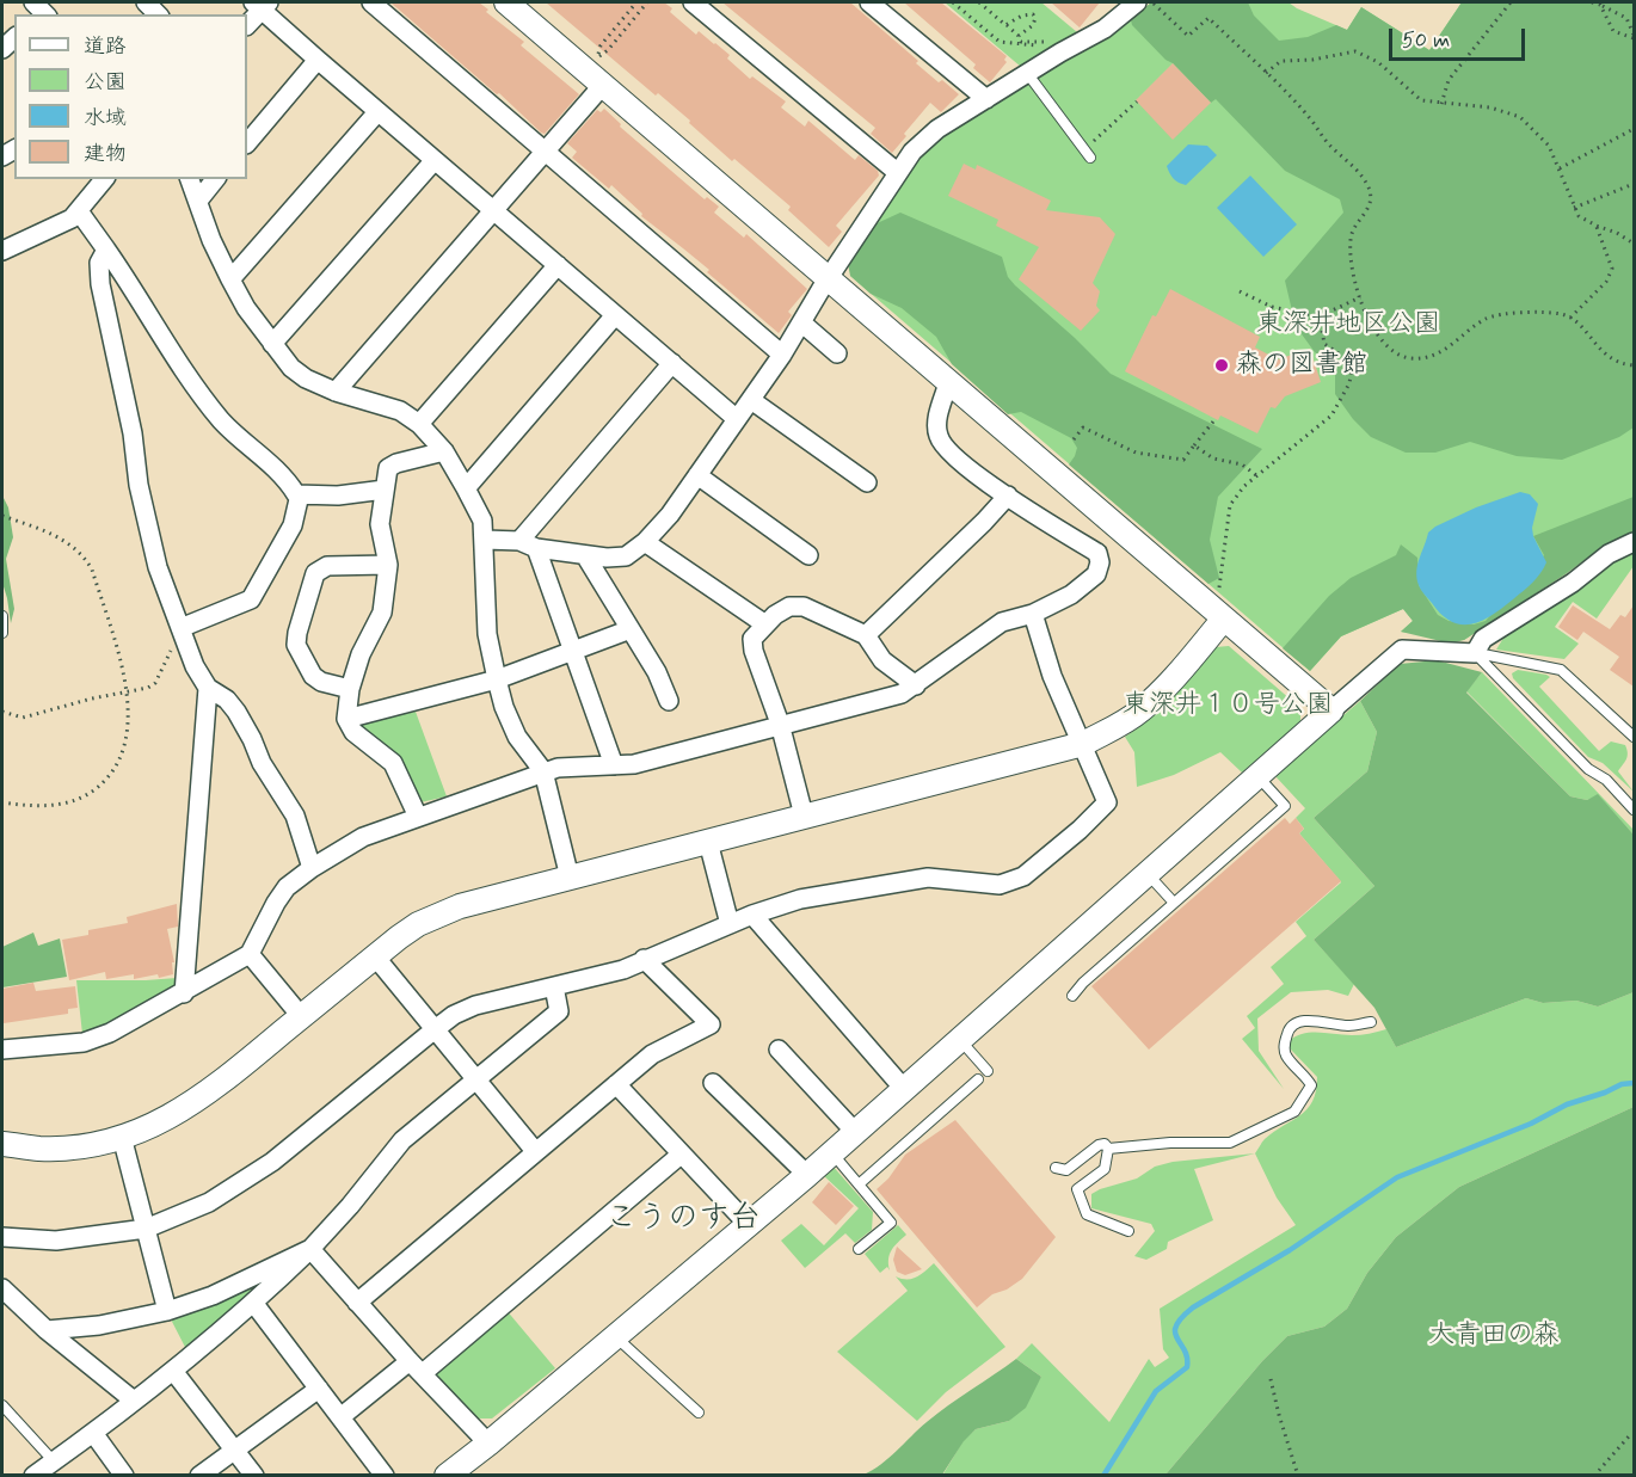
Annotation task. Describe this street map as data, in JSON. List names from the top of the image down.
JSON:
{
  "districts": ["こうのす台"],
  "parks": ["東深井地区公園", "東深井１０号公園", "大青田の森"],
  "places": ["森の図書館"],
  "legend": [
    "道路",
    "公園",
    "水域",
    "建物"
  ],
  "scale_bar": "50 m"
}
